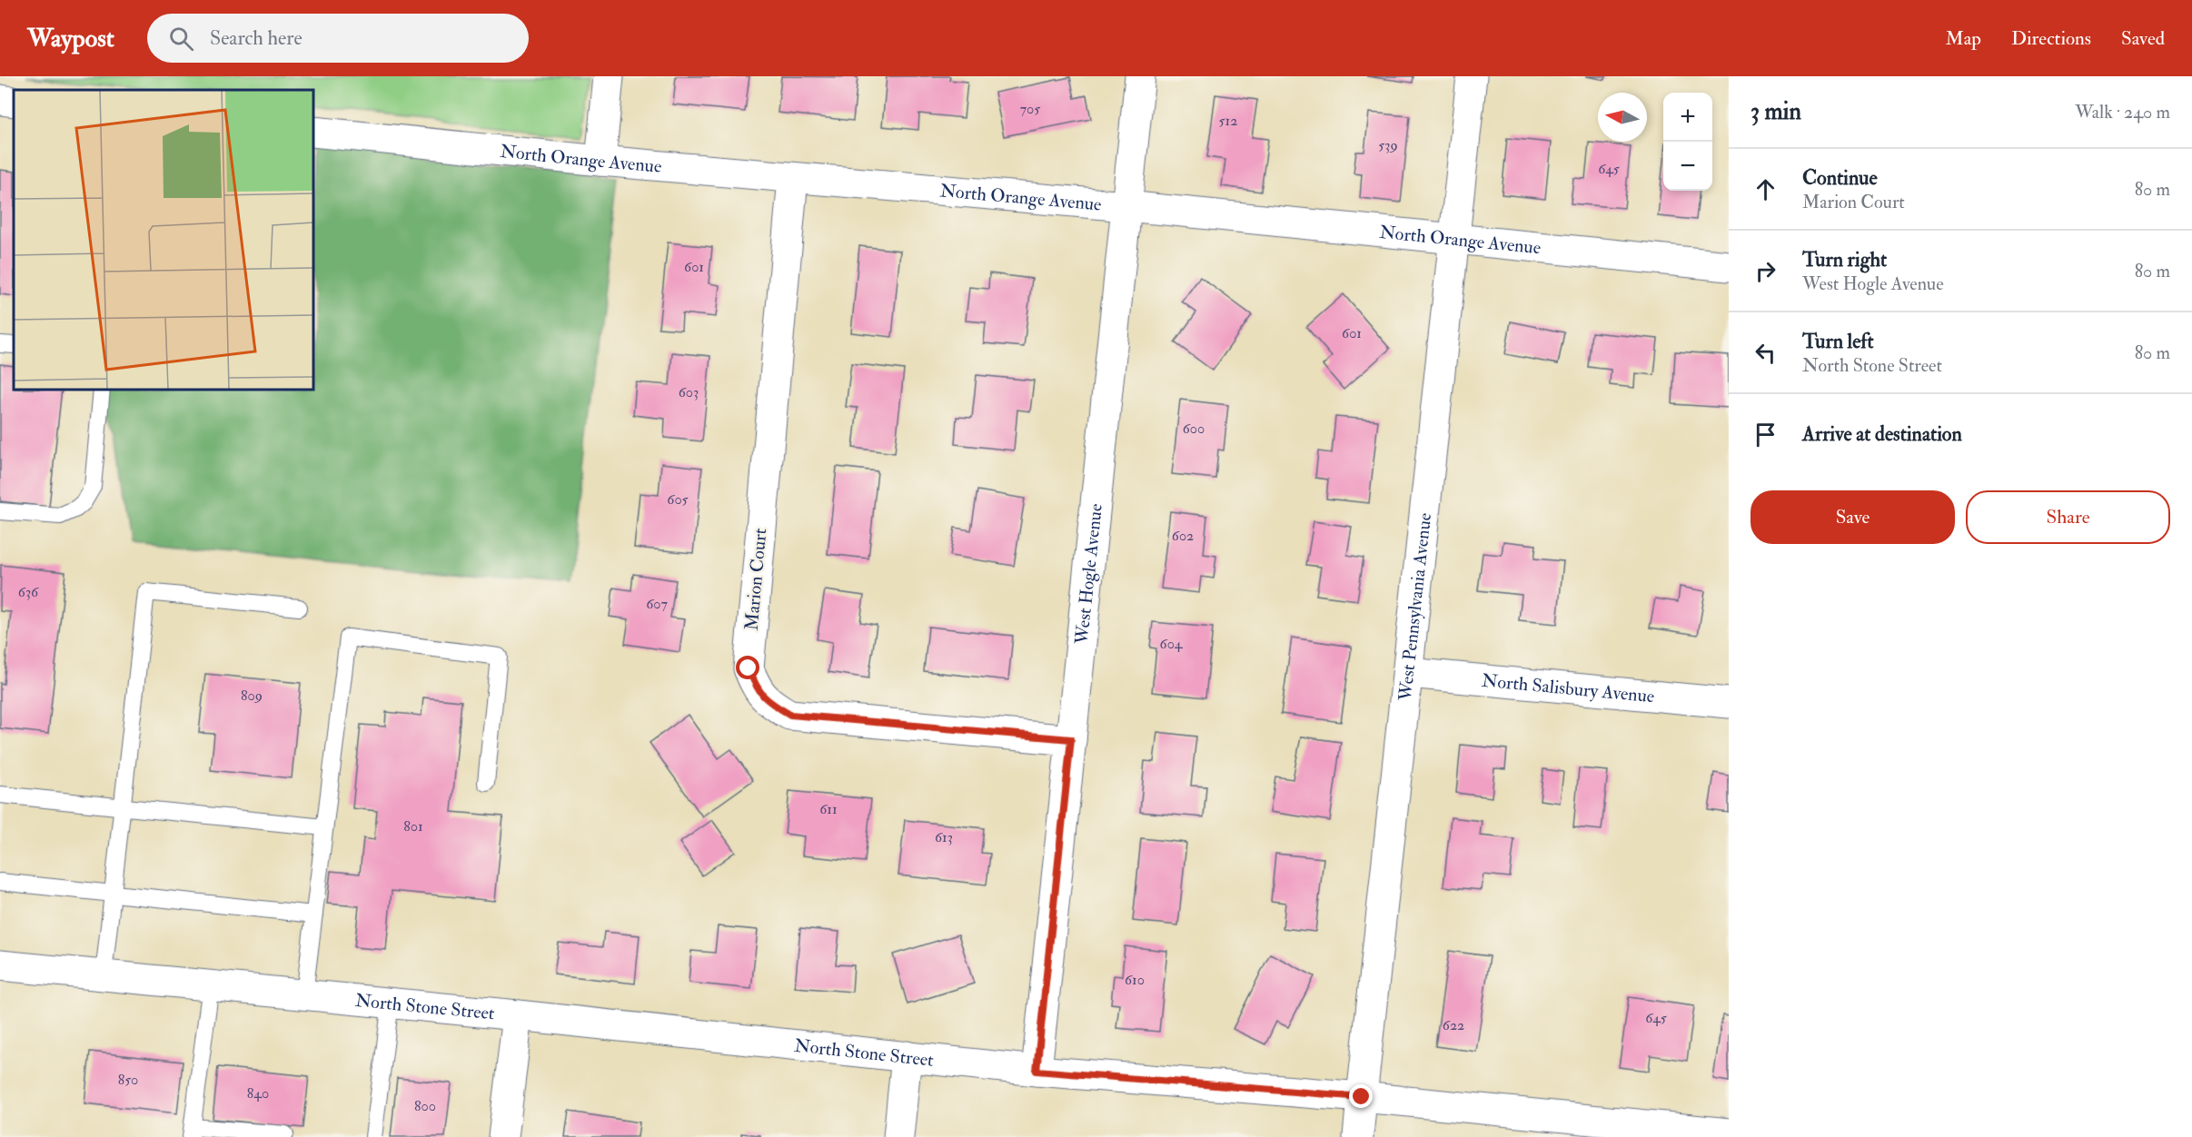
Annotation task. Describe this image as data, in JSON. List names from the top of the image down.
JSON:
{
  "streets": {
    "street": [
      "North Orange Avenue",
      "West Hogle Avenue",
      "Marion Court",
      "West Pennsylvania Avenue",
      "North Salisbury Avenue",
      "North Stone Street"
    ]
  },
  "crossings": [
    ["North Orange Avenue", "West Hogle Avenue"],
    ["North Orange Avenue", "Marion Court"],
    ["North Orange Avenue", "West Pennsylvania Avenue"],
    ["West Hogle Avenue", "Marion Court"],
    ["West Hogle Avenue", "North Stone Street"],
    ["West Pennsylvania Avenue", "North Salisbury Avenue"],
    ["West Pennsylvania Avenue", "North Stone Street"]
  ],
  "house_numbers": [
    "705",
    "512",
    "539",
    "645",
    "601",
    "601",
    "603",
    "600",
    "605",
    "602",
    "636",
    "607",
    "604",
    "809",
    "611",
    "801",
    "613",
    "610",
    "645",
    "622",
    "850",
    "840",
    "800"
  ],
  "north": "left",
  "page": {
    "header": "Waypost",
    "search": "Search here",
    "nav": ["Map", "Directions", "Saved"],
    "heading": ["3 min", "Walk · 240 m"],
    "map_buttons": ["+", "−"],
    "list": [
      ["Continue", "Marion Court", "80 m"],
      ["Turn right", "West Hogle Avenue", "80 m"],
      ["Turn left", "North Stone Street", "80 m"],
      "Arrive at destination"
    ],
    "buttons": ["Save", "Share"]
  }
}
